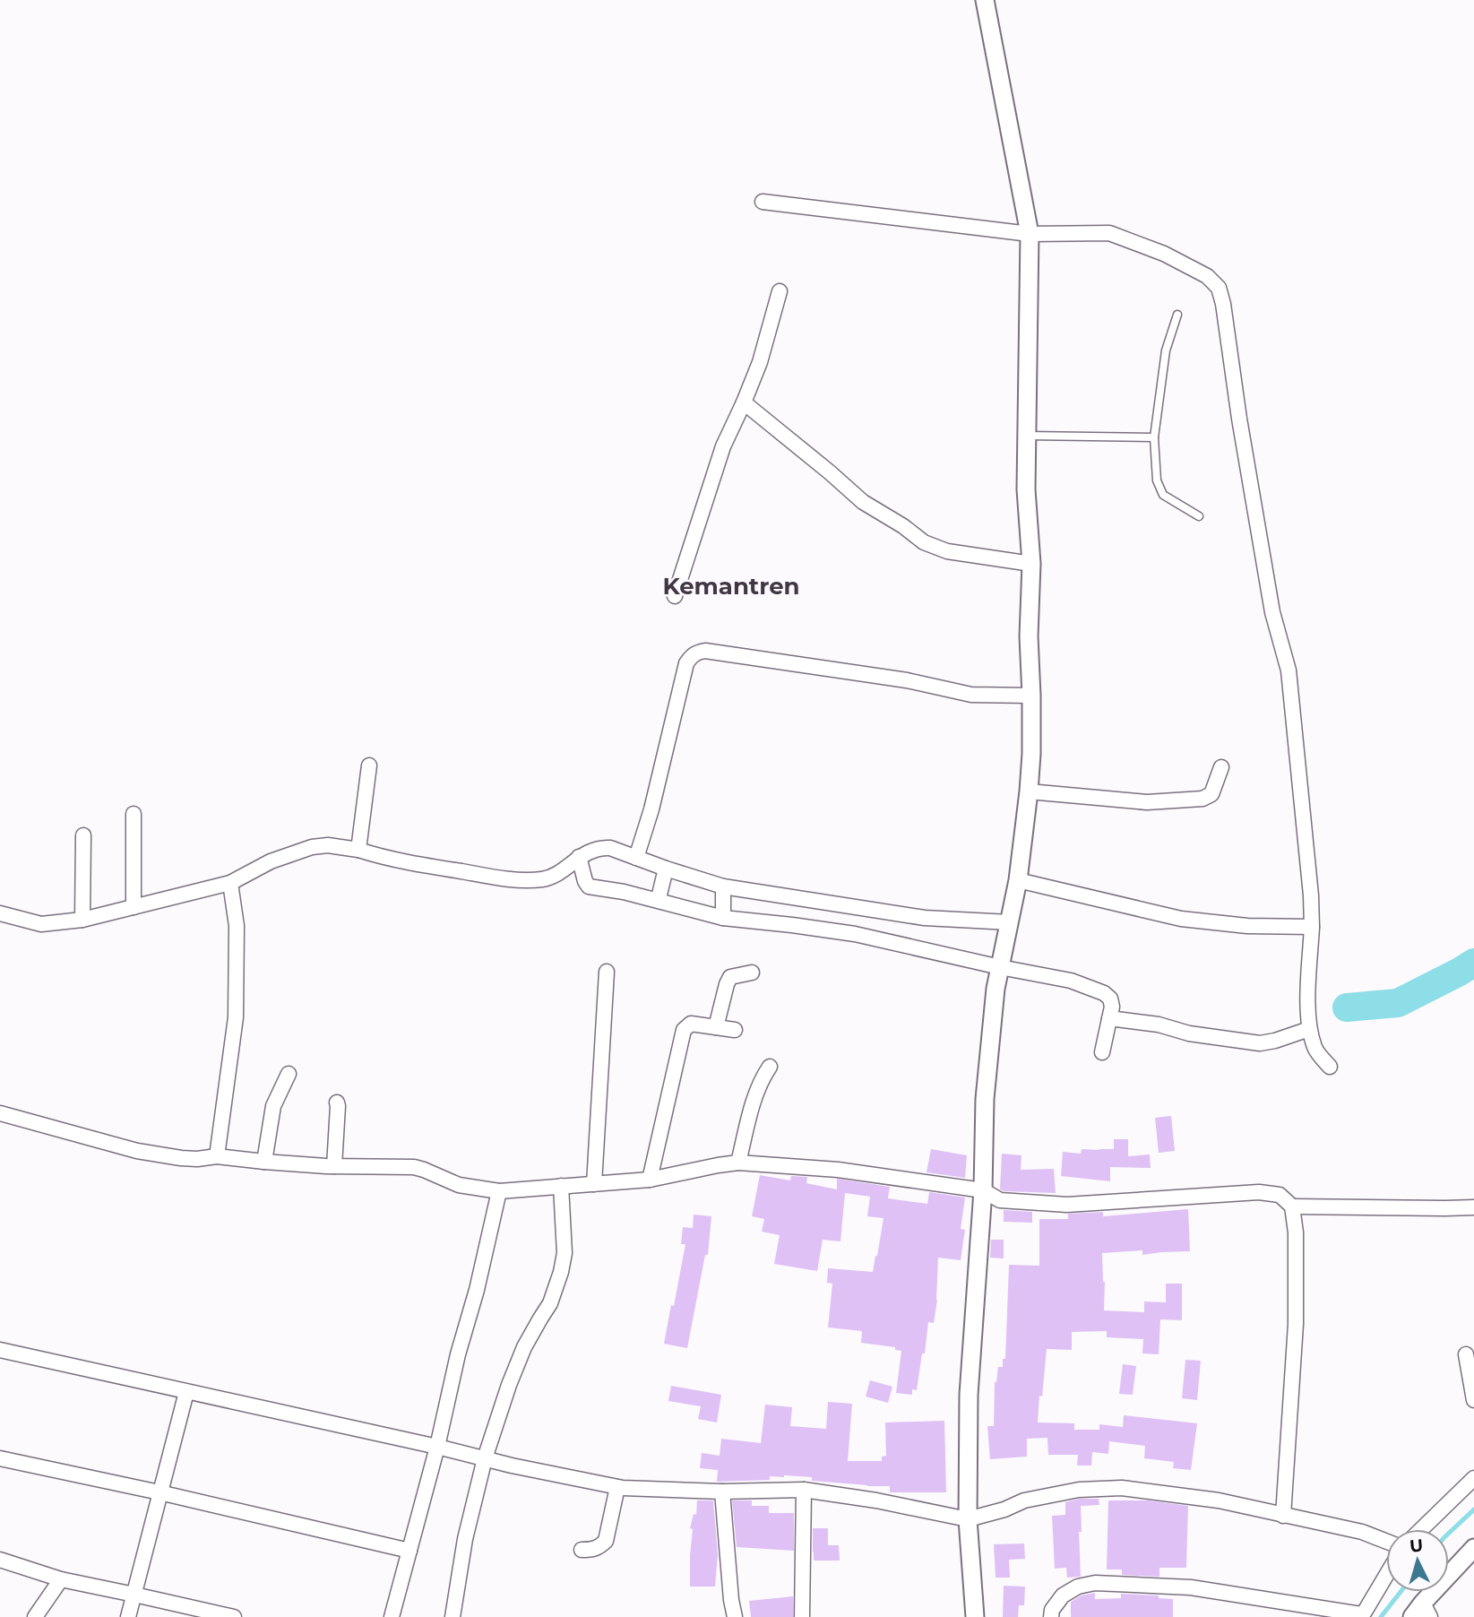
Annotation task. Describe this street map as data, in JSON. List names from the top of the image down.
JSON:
{
  "districts": ["Kemantren"],
  "north": "top"
}
